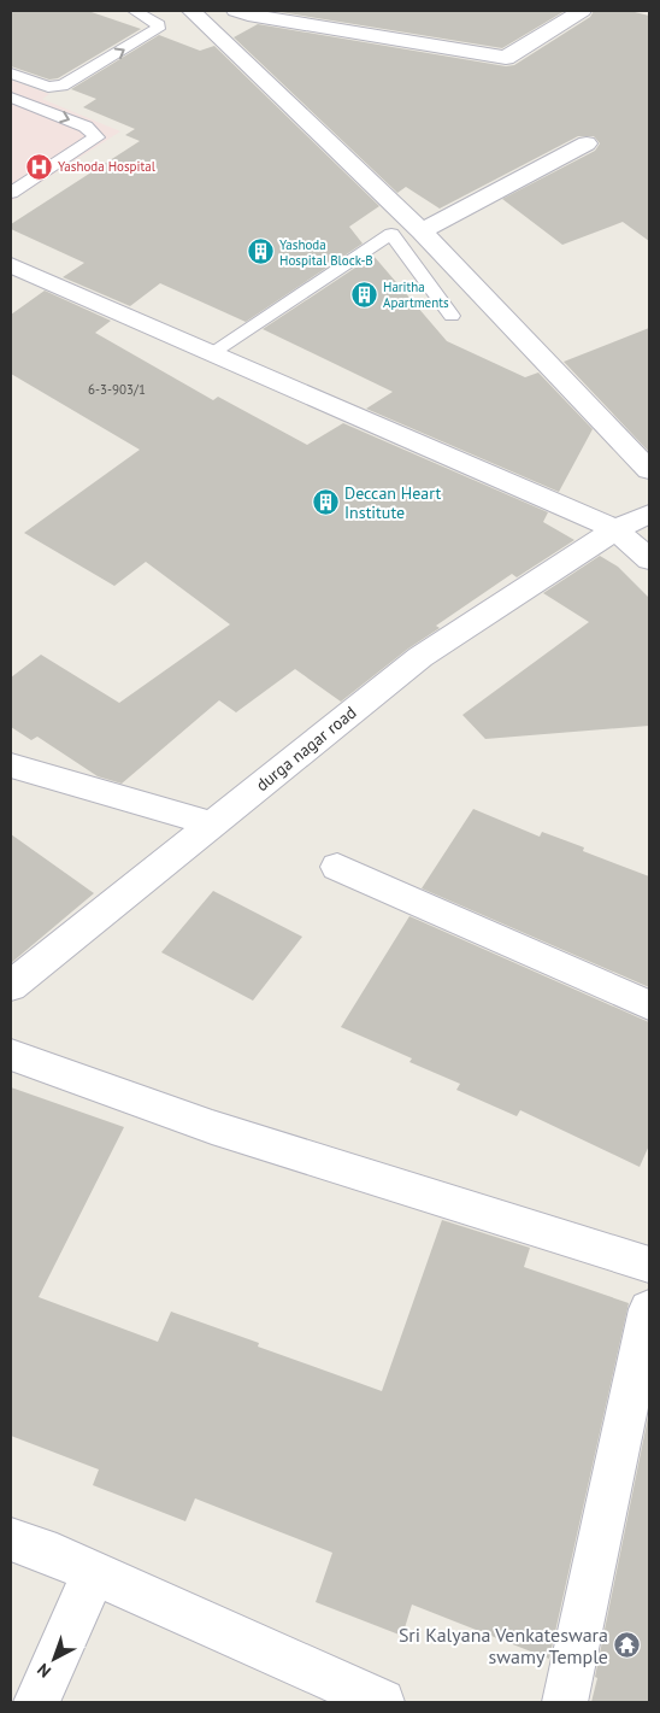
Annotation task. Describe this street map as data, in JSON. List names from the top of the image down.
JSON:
{
  "streets": {
    "street": ["durga nagar road"]
  },
  "places": {
    "hospital": ["Yashoda Hospital"],
    "building": ["Yashoda Hospital Block-B", "Haritha Apartments", "Deccan Heart Institute"],
    "temple": ["Sri Kalyana Venkateswara swamy Temple"]
  },
  "house_numbers": ["6-3-903/1"],
  "north": "bottom left"
}
